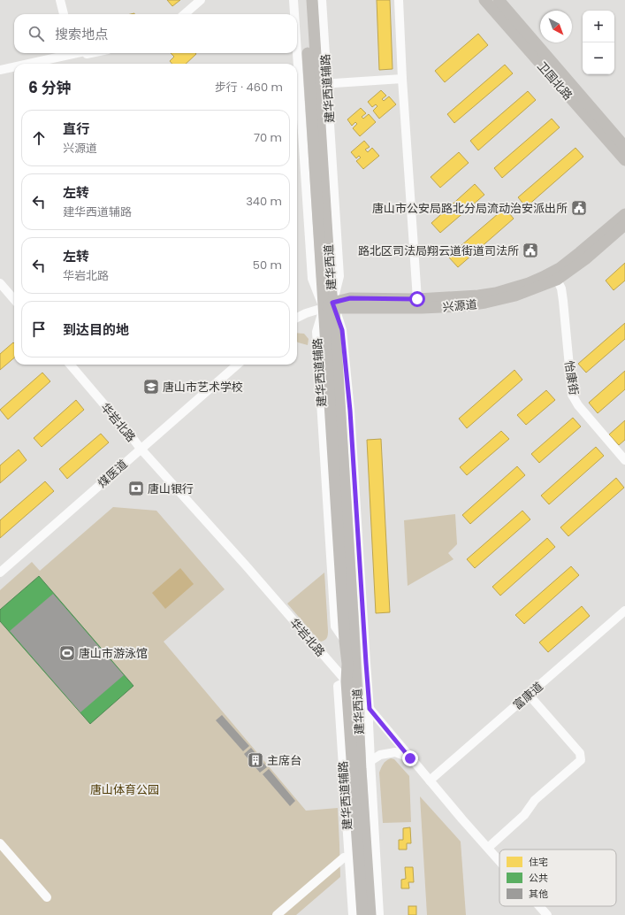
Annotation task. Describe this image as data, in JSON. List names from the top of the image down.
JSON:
{
  "streets": {
    "main road": ["卫国北路", "建华西道", "兴源道"],
    "street": [
      "建华西道辅路",
      "怡康街",
      "华岩北路",
      "煤医道",
      "富康道"
    ]
  },
  "crossings": [
    ["建华西道辅路", "建华西道"],
    ["建华西道辅路", "兴源道"],
    ["建华西道辅路", "华岩北路"],
    ["建华西道", "兴源道"],
    ["建华西道", "华岩北路"],
    ["兴源道", "怡康街"],
    ["华岩北路", "煤医道"],
    ["华岩北路", "富康道"]
  ],
  "parks": ["唐山体育公园"],
  "places": {
    "public building": ["唐山市公安局路北分局流动治安派出所", "路北区司法局翔云道街道司法所"],
    "school or university": ["唐山市艺术学校"],
    "bank": ["唐山银行"],
    "sports": ["唐山市游泳馆"],
    "building": ["主席台"]
  },
  "legend": ["住宅", "公共", "其他"],
  "north": "bottom right",
  "page": {
    "map_buttons": ["+", "−"],
    "search": "搜索地点",
    "heading": ["6 分钟", "步行 · 460 m"],
    "list": [
      ["直行", "兴源道", "70 m"],
      ["左转", "建华西道辅路", "340 m"],
      ["左转", "华岩北路", "50 m"],
      "到达目的地"
    ]
  }
}
